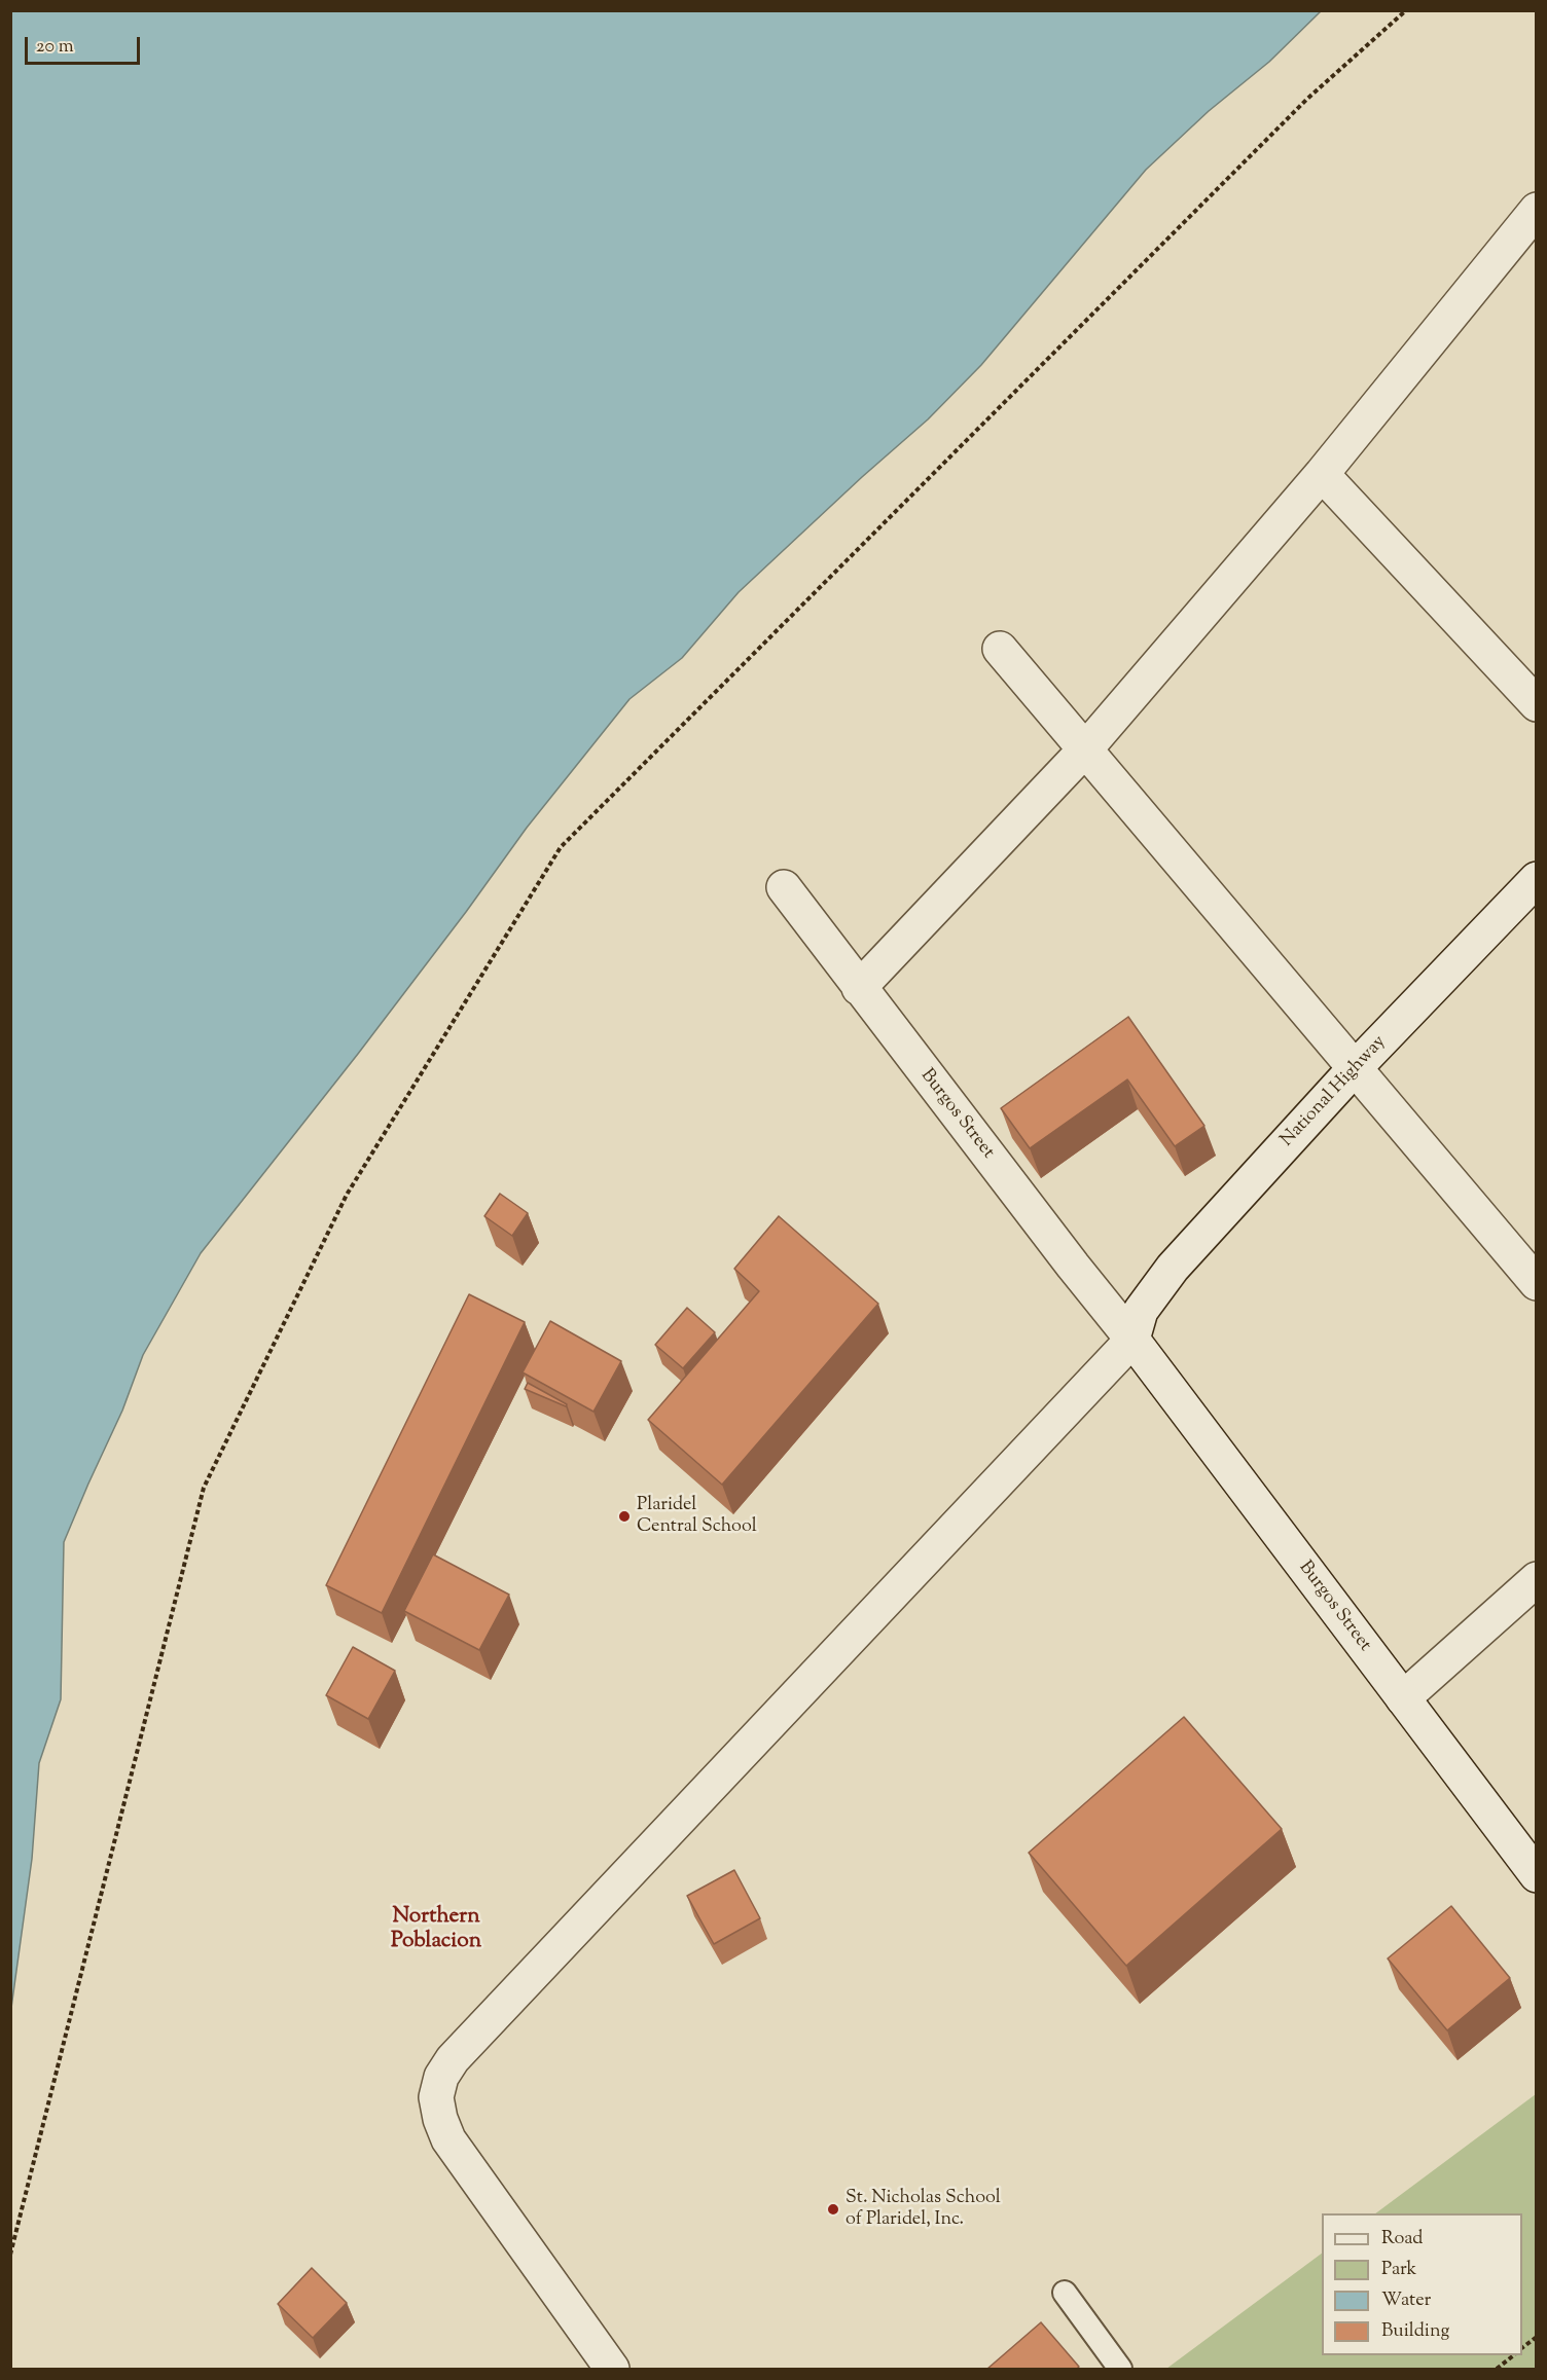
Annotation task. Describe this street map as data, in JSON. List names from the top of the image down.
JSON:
{
  "streets": {
    "street": ["National Highway", "Burgos Street"]
  },
  "crossings": [
    ["National Highway", "Burgos Street"]
  ],
  "districts": ["Northern Poblacion"],
  "places": ["Plaridel Central School", "St. Nicholas School of Plaridel, Inc."],
  "legend": [
    "Road",
    "Park",
    "Water",
    "Building"
  ],
  "scale_bar": "20 m"
}
